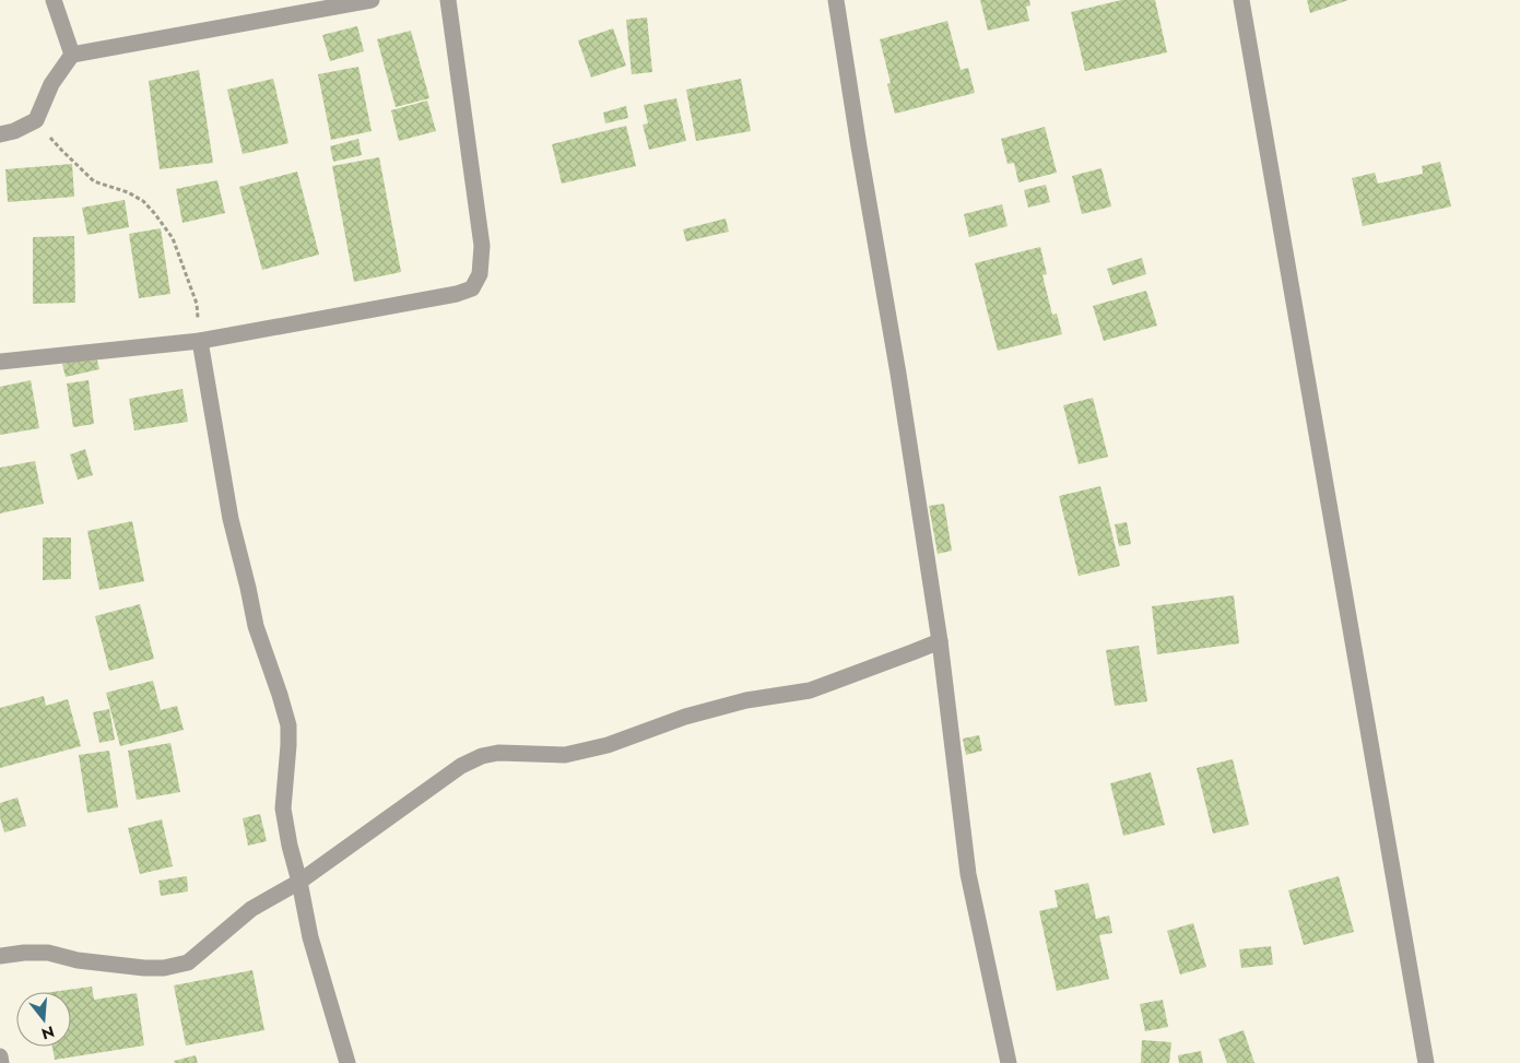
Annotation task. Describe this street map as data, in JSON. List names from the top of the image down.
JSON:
{
  "north": "bottom"
}
